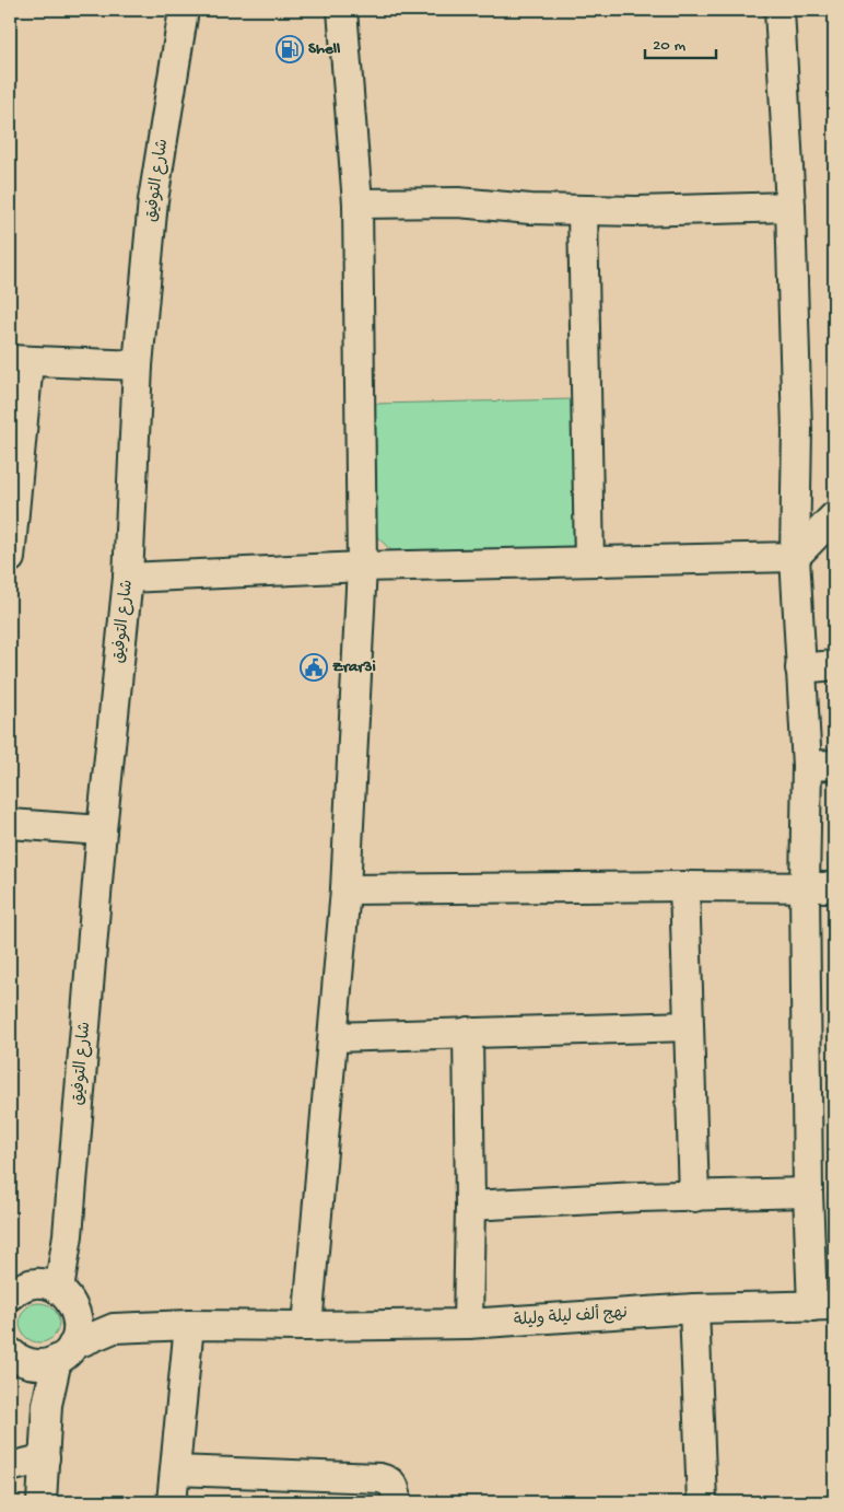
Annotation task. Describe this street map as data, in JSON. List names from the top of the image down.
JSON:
{
  "streets": {
    "street": ["شارع التوفيق", "نهج ألف ليلة وليلة"]
  },
  "places": {
    "fuel station": ["Shell"],
    "public building": ["Zrar3i"]
  },
  "scale_bar": "20 m"
}
